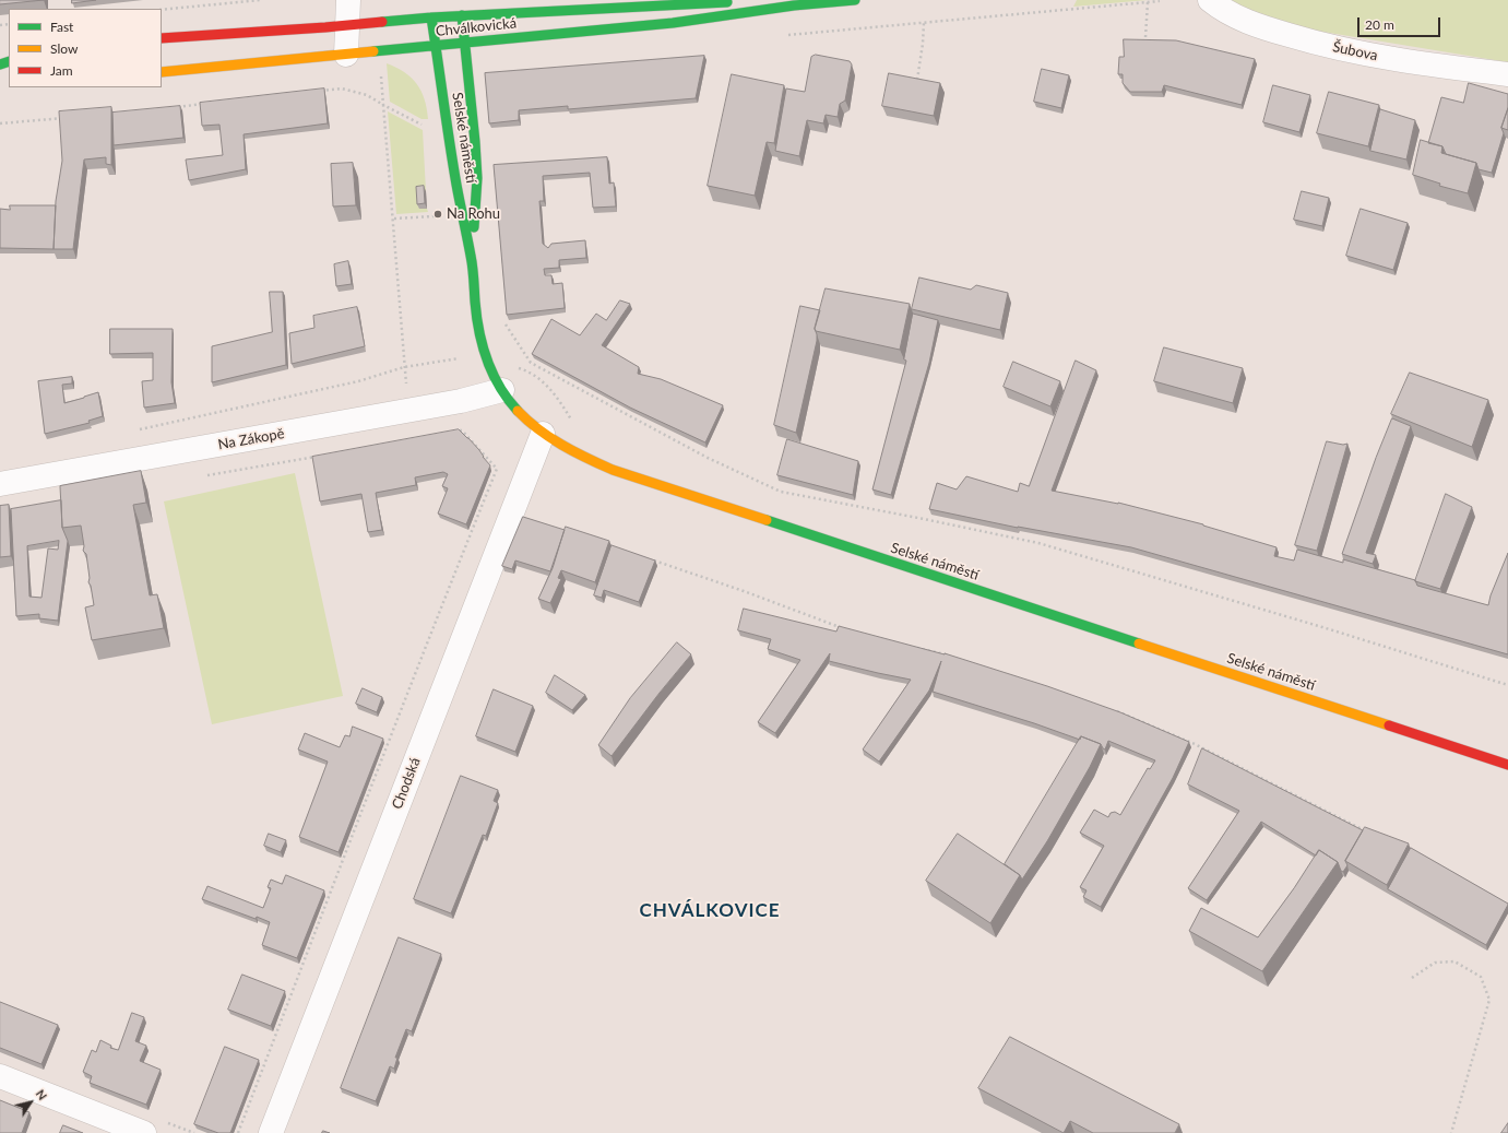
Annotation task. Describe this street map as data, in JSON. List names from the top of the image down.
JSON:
{
  "streets": {
    "street": [
      "Chválkovická",
      "Šubova",
      "Selské náměstí",
      "Na Zákopě",
      "Chodská"
    ]
  },
  "crossings": [
    ["Chválkovická", "Selské náměstí"],
    ["Selské náměstí", "Na Zákopě"],
    ["Selské náměstí", "Chodská"]
  ],
  "districts": ["CHVÁLKOVICE"],
  "places": ["Na Rohu"],
  "legend": ["Fast", "Slow", "Jam"],
  "scale_bar": "20 m",
  "north": "top right"
}
